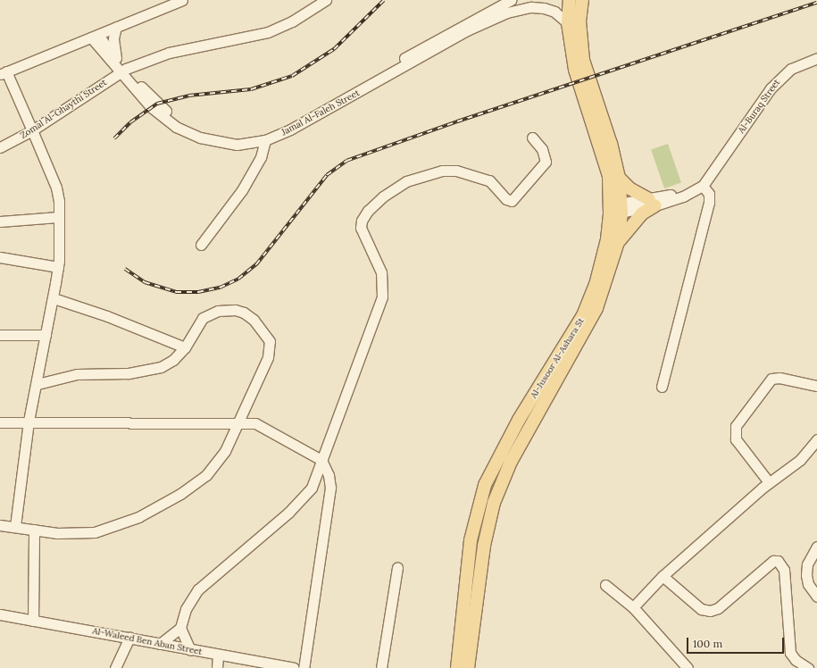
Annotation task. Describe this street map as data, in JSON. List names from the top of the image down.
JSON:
{
  "streets": {
    "main road": ["Al-Jusoor Al-Ashara St"],
    "street": [
      "Al-Buraq Street",
      "Zomal Al-Ghaythi Street",
      "Jamal Al-Faleh Street",
      "Al-Waleed Ben Aban Street"
    ]
  },
  "crossings": [
    ["Al-Buraq Street", "Al-Jusoor Al-Ashara St"],
    ["Zomal Al-Ghaythi Street", "Jamal Al-Faleh Street"],
    ["Jamal Al-Faleh Street", "Al-Jusoor Al-Ashara St"]
  ],
  "scale_bar": "100 m"
}
